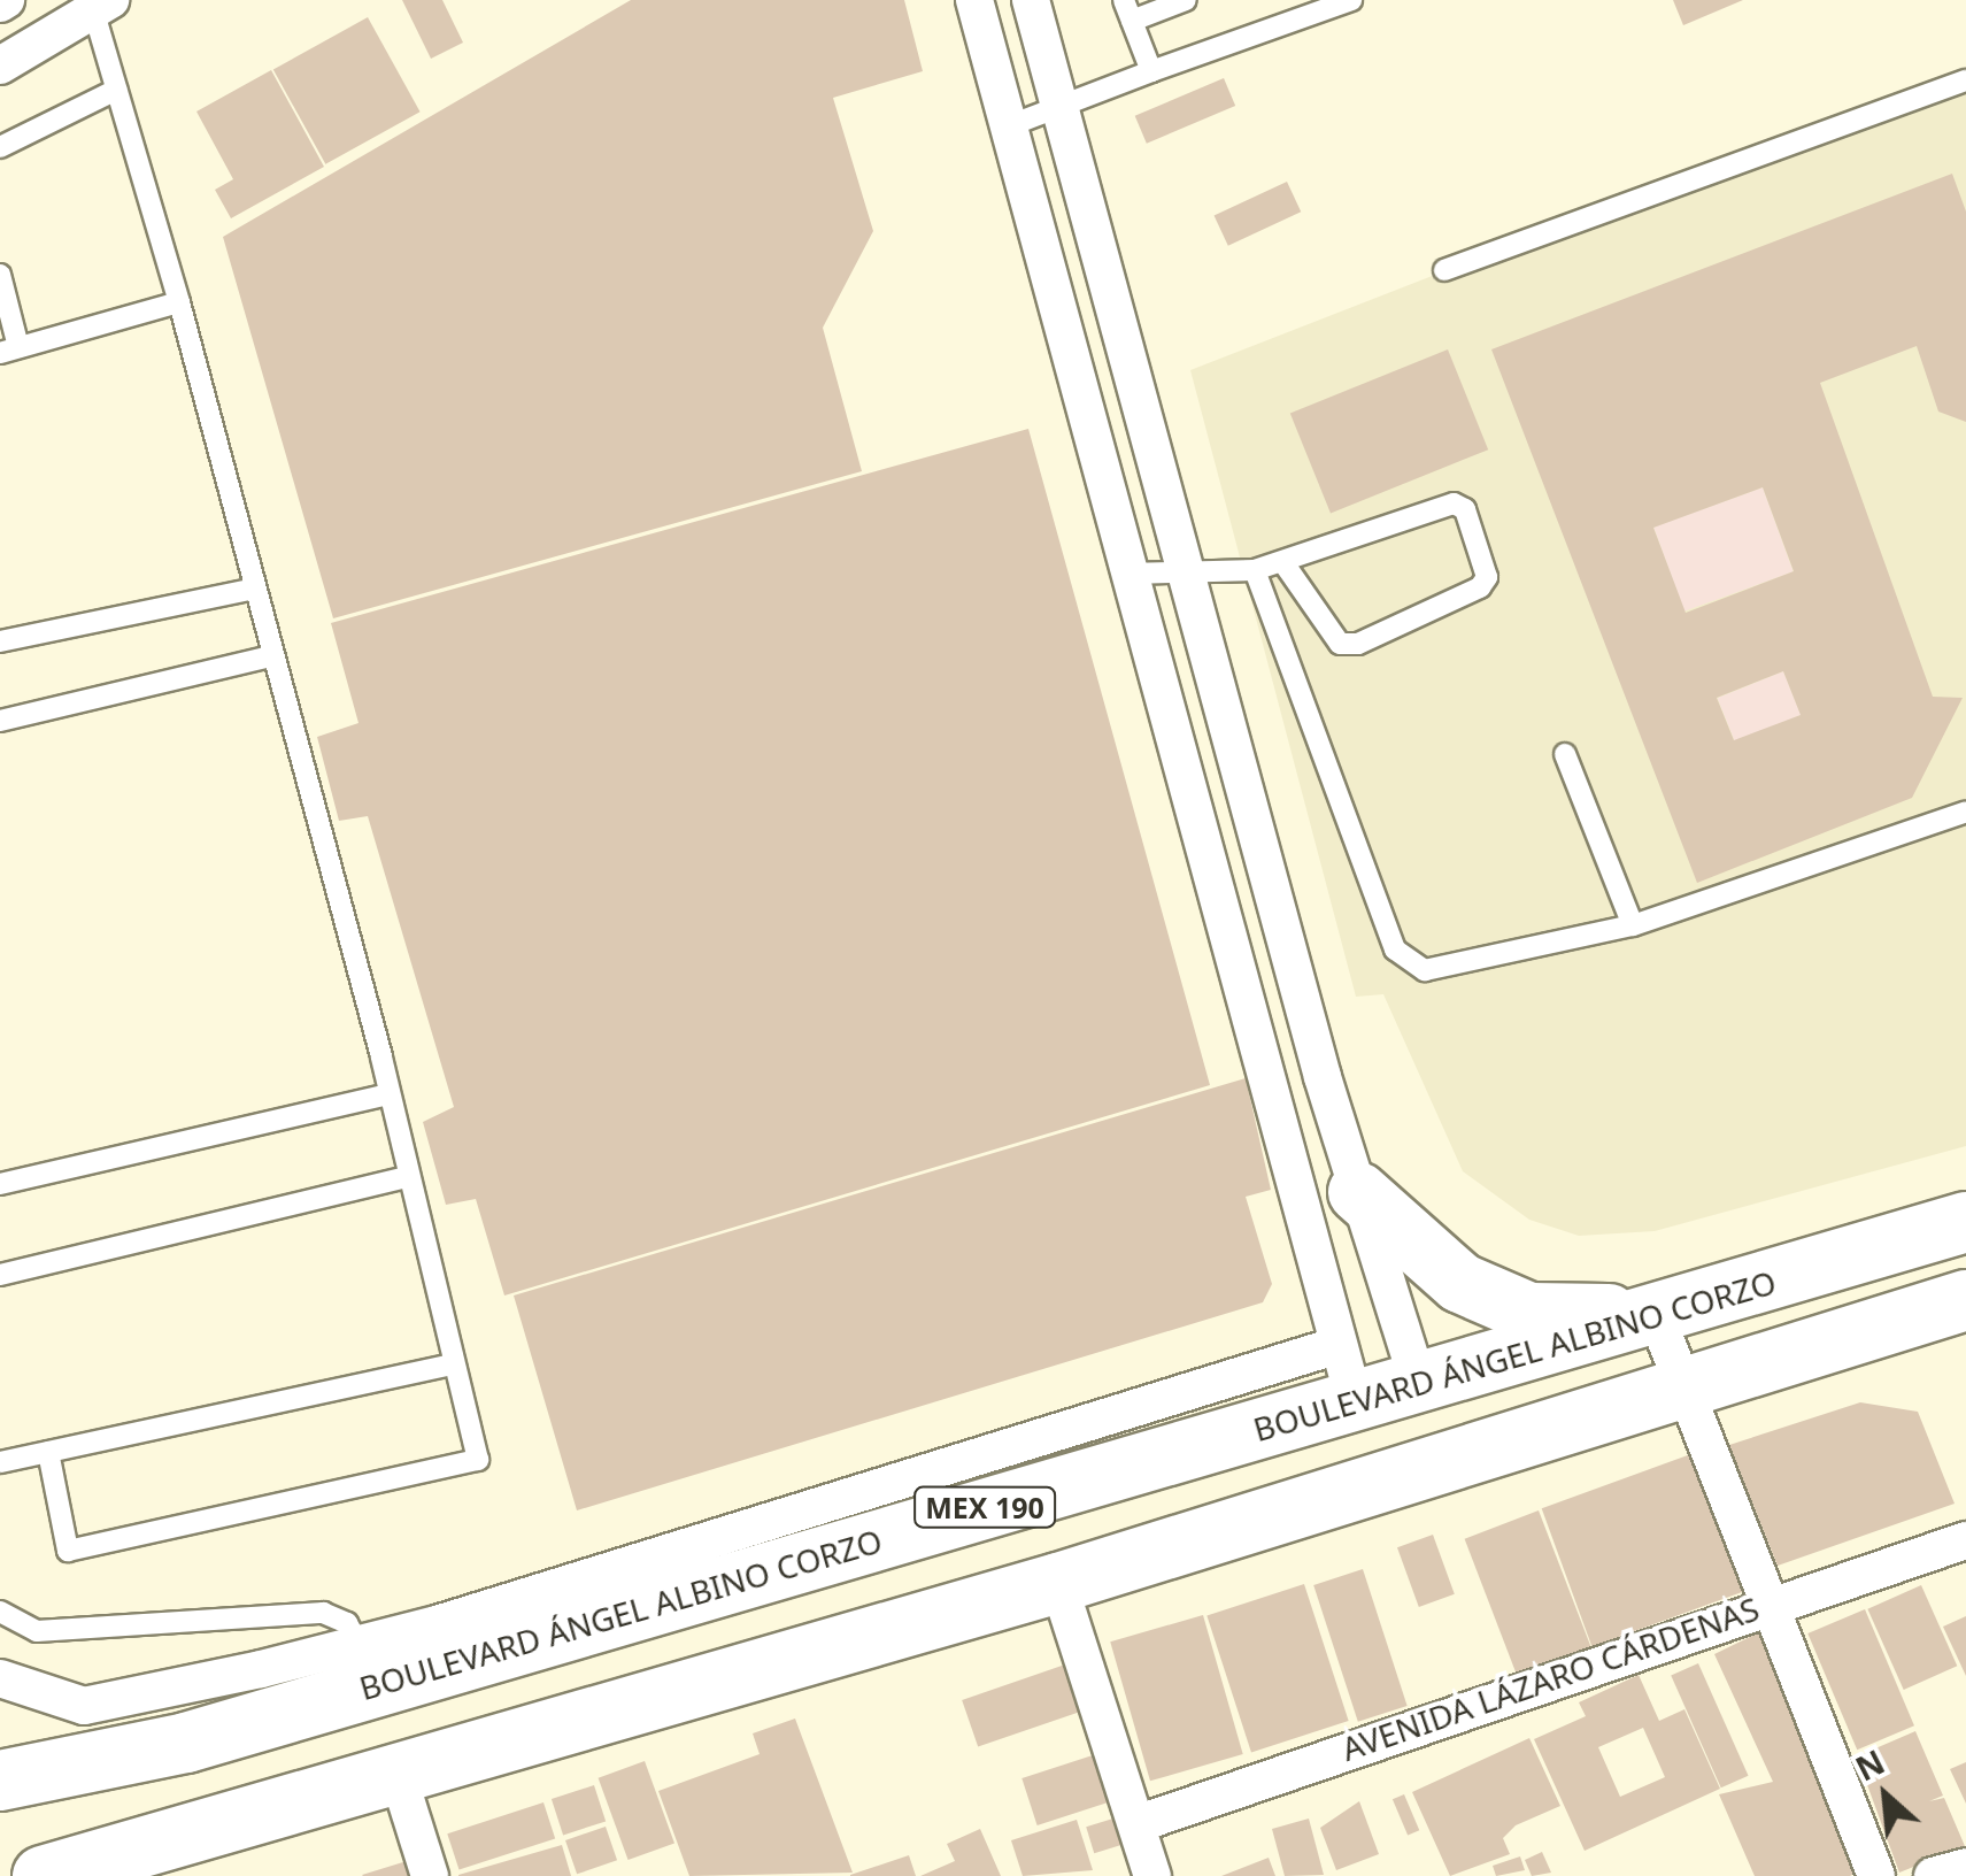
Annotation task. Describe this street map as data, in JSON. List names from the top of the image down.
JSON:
{
  "streets": {
    "main road": ["BOULEVARD ÁNGEL ALBINO CORZO", "MEX 190"],
    "street": ["AVENIDA LÁZARO CÁRDENAS"]
  },
  "north": "top left"
}
